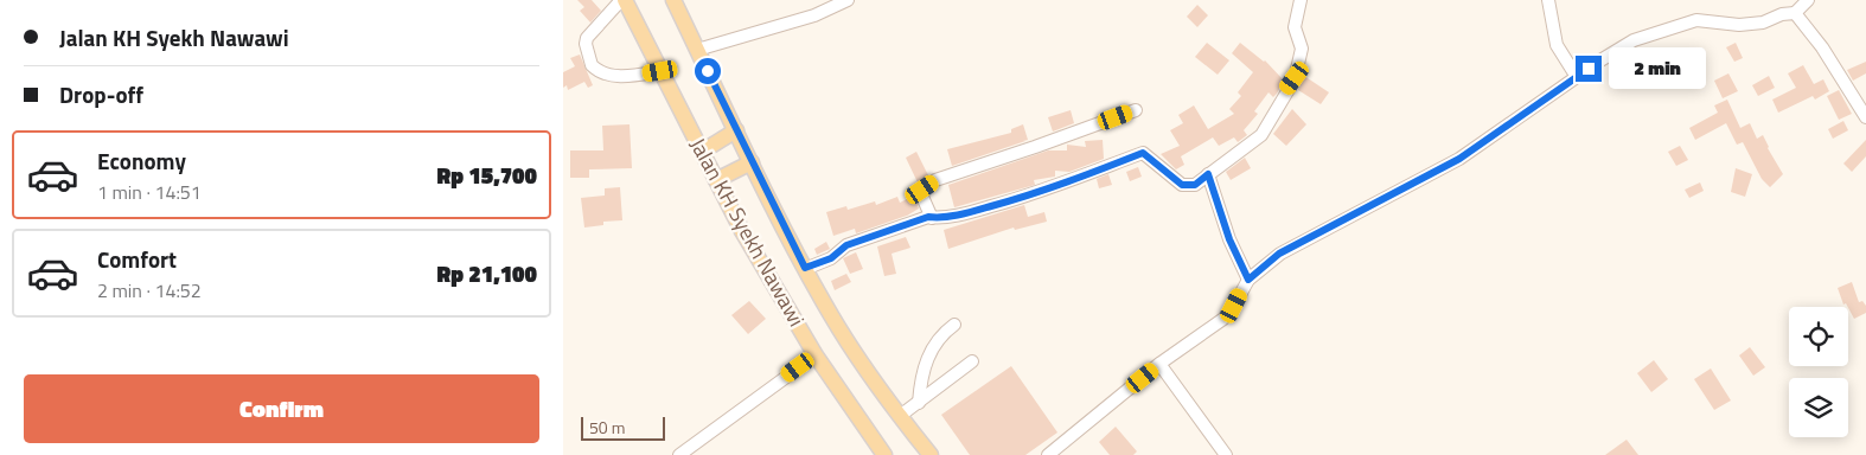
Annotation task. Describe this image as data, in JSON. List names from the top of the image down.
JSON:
{
  "streets": {
    "main road": ["Jalan KH Syekh Nawawi"]
  },
  "scale_bar": "50 m",
  "page": {
    "banner": ["Jalan KH Syekh Nawawi", "Drop-off"],
    "bubble": "2 min",
    "list": [
      {
        "name": "Economy",
        "note": "1 min · 14:51",
        "value": "Rp 15,700"
      },
      {
        "name": "Comfort",
        "note": "2 min · 14:52",
        "value": "Rp 21,100"
      }
    ],
    "buttons": "Confirm",
    "scale": "50 m"
  }
}
